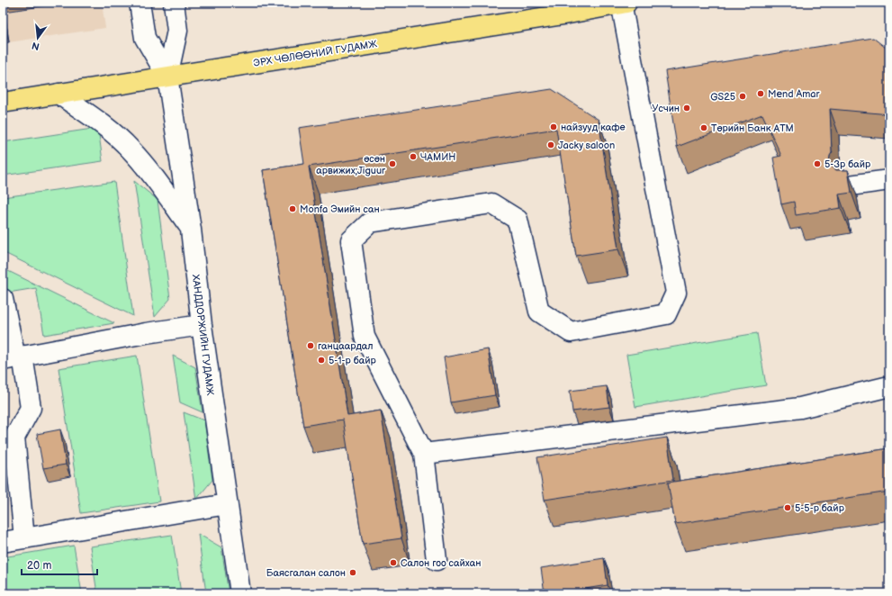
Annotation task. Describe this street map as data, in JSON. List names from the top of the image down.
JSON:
{
  "streets": {
    "main road": ["ЭРХ ЧӨЛӨӨНИЙ ГУДАМЖ"],
    "street": ["ХАНДДОРЖИЙН ГУДАМЖ"]
  },
  "crossings": [
    ["ЭРХ ЧӨЛӨӨНИЙ ГУДАМЖ", "ХАНДДОРЖИЙН ГУДАМЖ"]
  ],
  "places": [
    "Mend Amar",
    "GS25",
    "Усчин",
    "найзууд кафе",
    "Төрийн Банк АТМ",
    "Jacky saloon",
    "ЧАМИН",
    "өсөн арвижих;Jiguur",
    "5-3р байр",
    "Monfa Эмийн сан",
    "ганцаардал",
    "5-1-р байр",
    "5-5-р байр",
    "Салон гоо сайхан",
    "Баясгалан салон"
  ],
  "scale_bar": "20 m",
  "north": "bottom"
}
